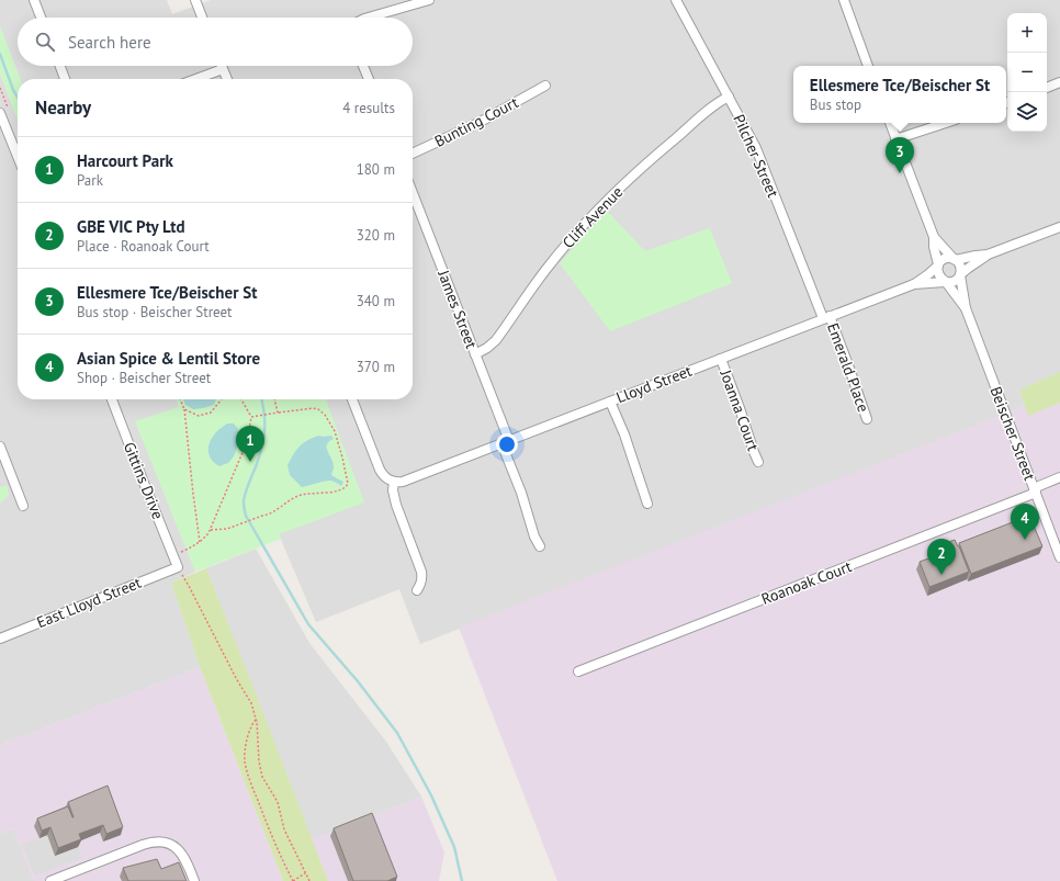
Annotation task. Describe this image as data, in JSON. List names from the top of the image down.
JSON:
{
  "streets": {
    "street": [
      "Bunting Court",
      "Pilcher Street",
      "Cliff Avenue",
      "James Street",
      "Emerald Place",
      "Lloyd Street",
      "Joanna Court",
      "Beischer Street",
      "Gittins Drive",
      "Roanoak Court",
      "East Lloyd Street"
    ]
  },
  "crossings": [
    ["Pilcher Street", "Cliff Avenue"],
    ["Pilcher Street", "Emerald Place"],
    ["Pilcher Street", "Lloyd Street"],
    ["Cliff Avenue", "James Street"],
    ["James Street", "Lloyd Street"],
    ["Emerald Place", "Lloyd Street"],
    ["Lloyd Street", "Joanna Court"],
    ["Lloyd Street", "Beischer Street"],
    ["Beischer Street", "Roanoak Court"],
    ["Gittins Drive", "East Lloyd Street"]
  ],
  "page": {
    "map_buttons": ["+", "−"],
    "search": "Search here",
    "popup": ["Ellesmere Tce/Beischer St", "Bus stop"],
    "heading": ["Nearby", "4 results"],
    "list": [
      {
        "mark": "1",
        "name": "Harcourt Park",
        "note": "Park",
        "value": "180 m"
      },
      {
        "mark": "2",
        "name": "GBE VIC Pty Ltd",
        "note": "Place · Roanoak Court",
        "value": "320 m"
      },
      {
        "mark": "3",
        "name": "Ellesmere Tce/Beischer St",
        "note": "Bus stop · Beischer Street",
        "value": "340 m"
      },
      {
        "mark": "4",
        "name": "Asian Spice & Lentil Store",
        "note": "Shop · Beischer Street",
        "value": "370 m"
      }
    ],
    "pins": [
      "3",
      "1",
      "4",
      "2"
    ]
  }
}
